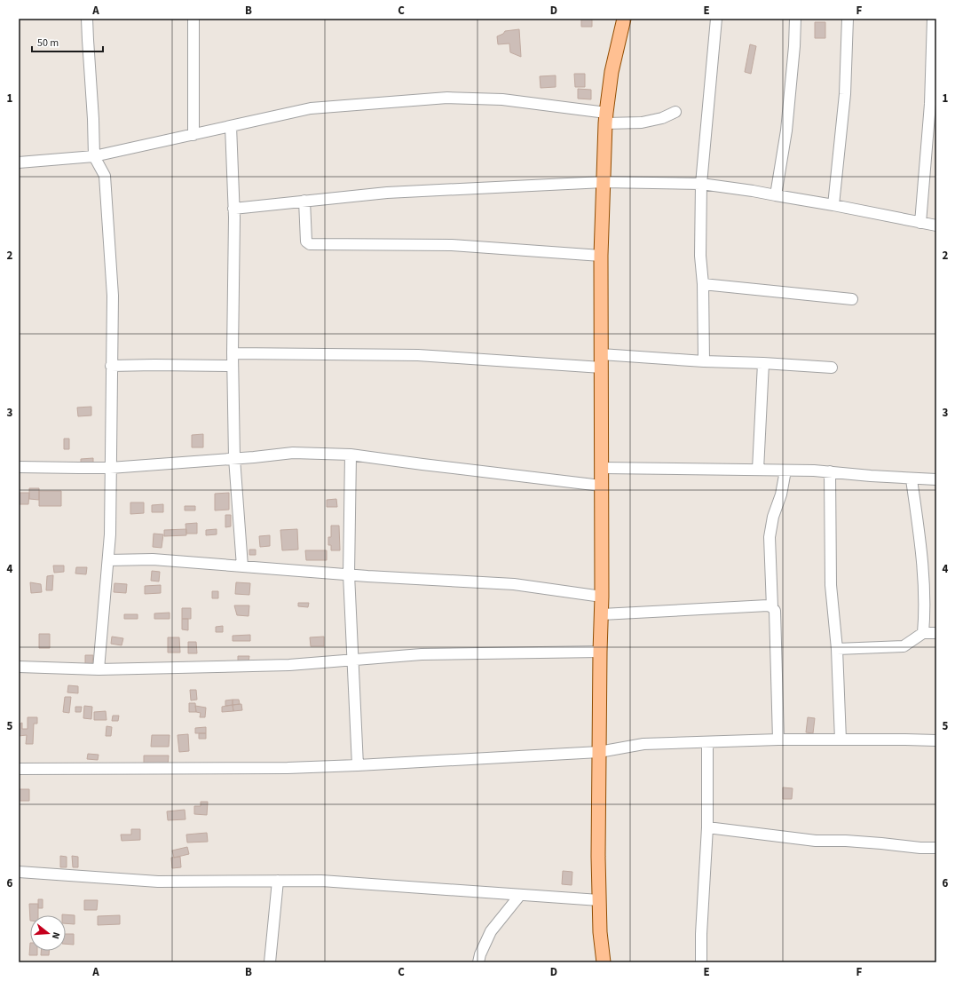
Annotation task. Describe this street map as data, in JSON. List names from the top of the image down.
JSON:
{
  "scale_bar": "50 m",
  "north": "right",
  "grid": {
    "columns": [
      "A",
      "B",
      "C",
      "D",
      "E",
      "F"
    ],
    "rows": [
      "1",
      "2",
      "3",
      "4",
      "5",
      "6"
    ]
  }
}
